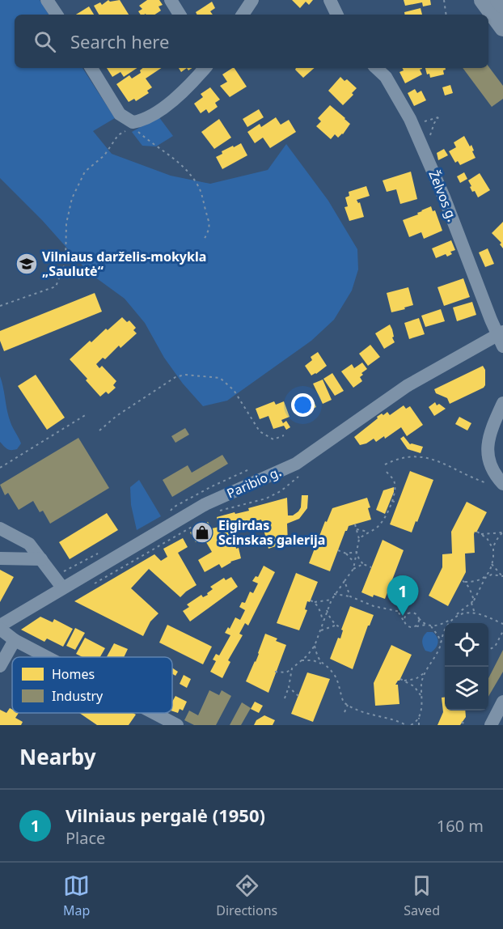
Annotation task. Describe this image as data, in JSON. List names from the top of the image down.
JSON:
{
  "streets": {
    "street": ["Želvos g.", "Paribio g."]
  },
  "crossings": [
    ["Želvos g.", "Paribio g."]
  ],
  "places": {
    "school or university": ["Vilniaus darželis-mokykla „Saulutė“"],
    "shop": ["Eigirdas Scinskas galerija"]
  },
  "legend": ["Homes", "Industry"],
  "page": {
    "search": "Search here",
    "pins": "1",
    "heading": "Nearby",
    "list": [
      {
        "mark": "1",
        "name": "Vilniaus pergalė (1950)",
        "note": "Place",
        "value": "160 m"
      }
    ],
    "nav": ["Map", "Directions", "Saved"]
  }
}
